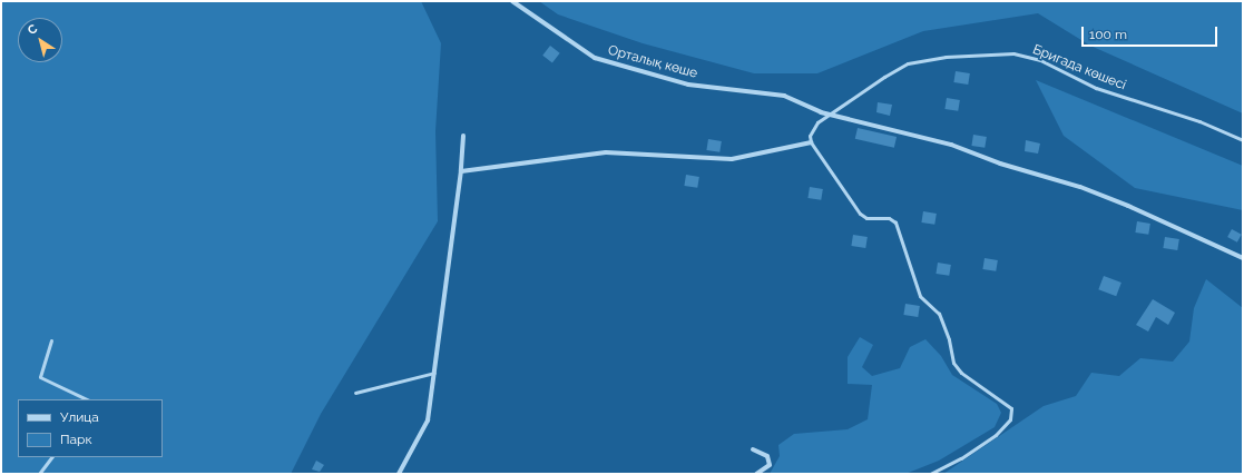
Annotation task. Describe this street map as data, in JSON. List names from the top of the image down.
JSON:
{
  "streets": {
    "street": ["Орталық көше"],
    "lane": ["Бригада көшесі"]
  },
  "crossings": [
    ["Орталық көше", "Бригада көшесі"]
  ],
  "legend": ["Улица", "Парк"],
  "scale_bar": "100 m",
  "north": "top left"
}
